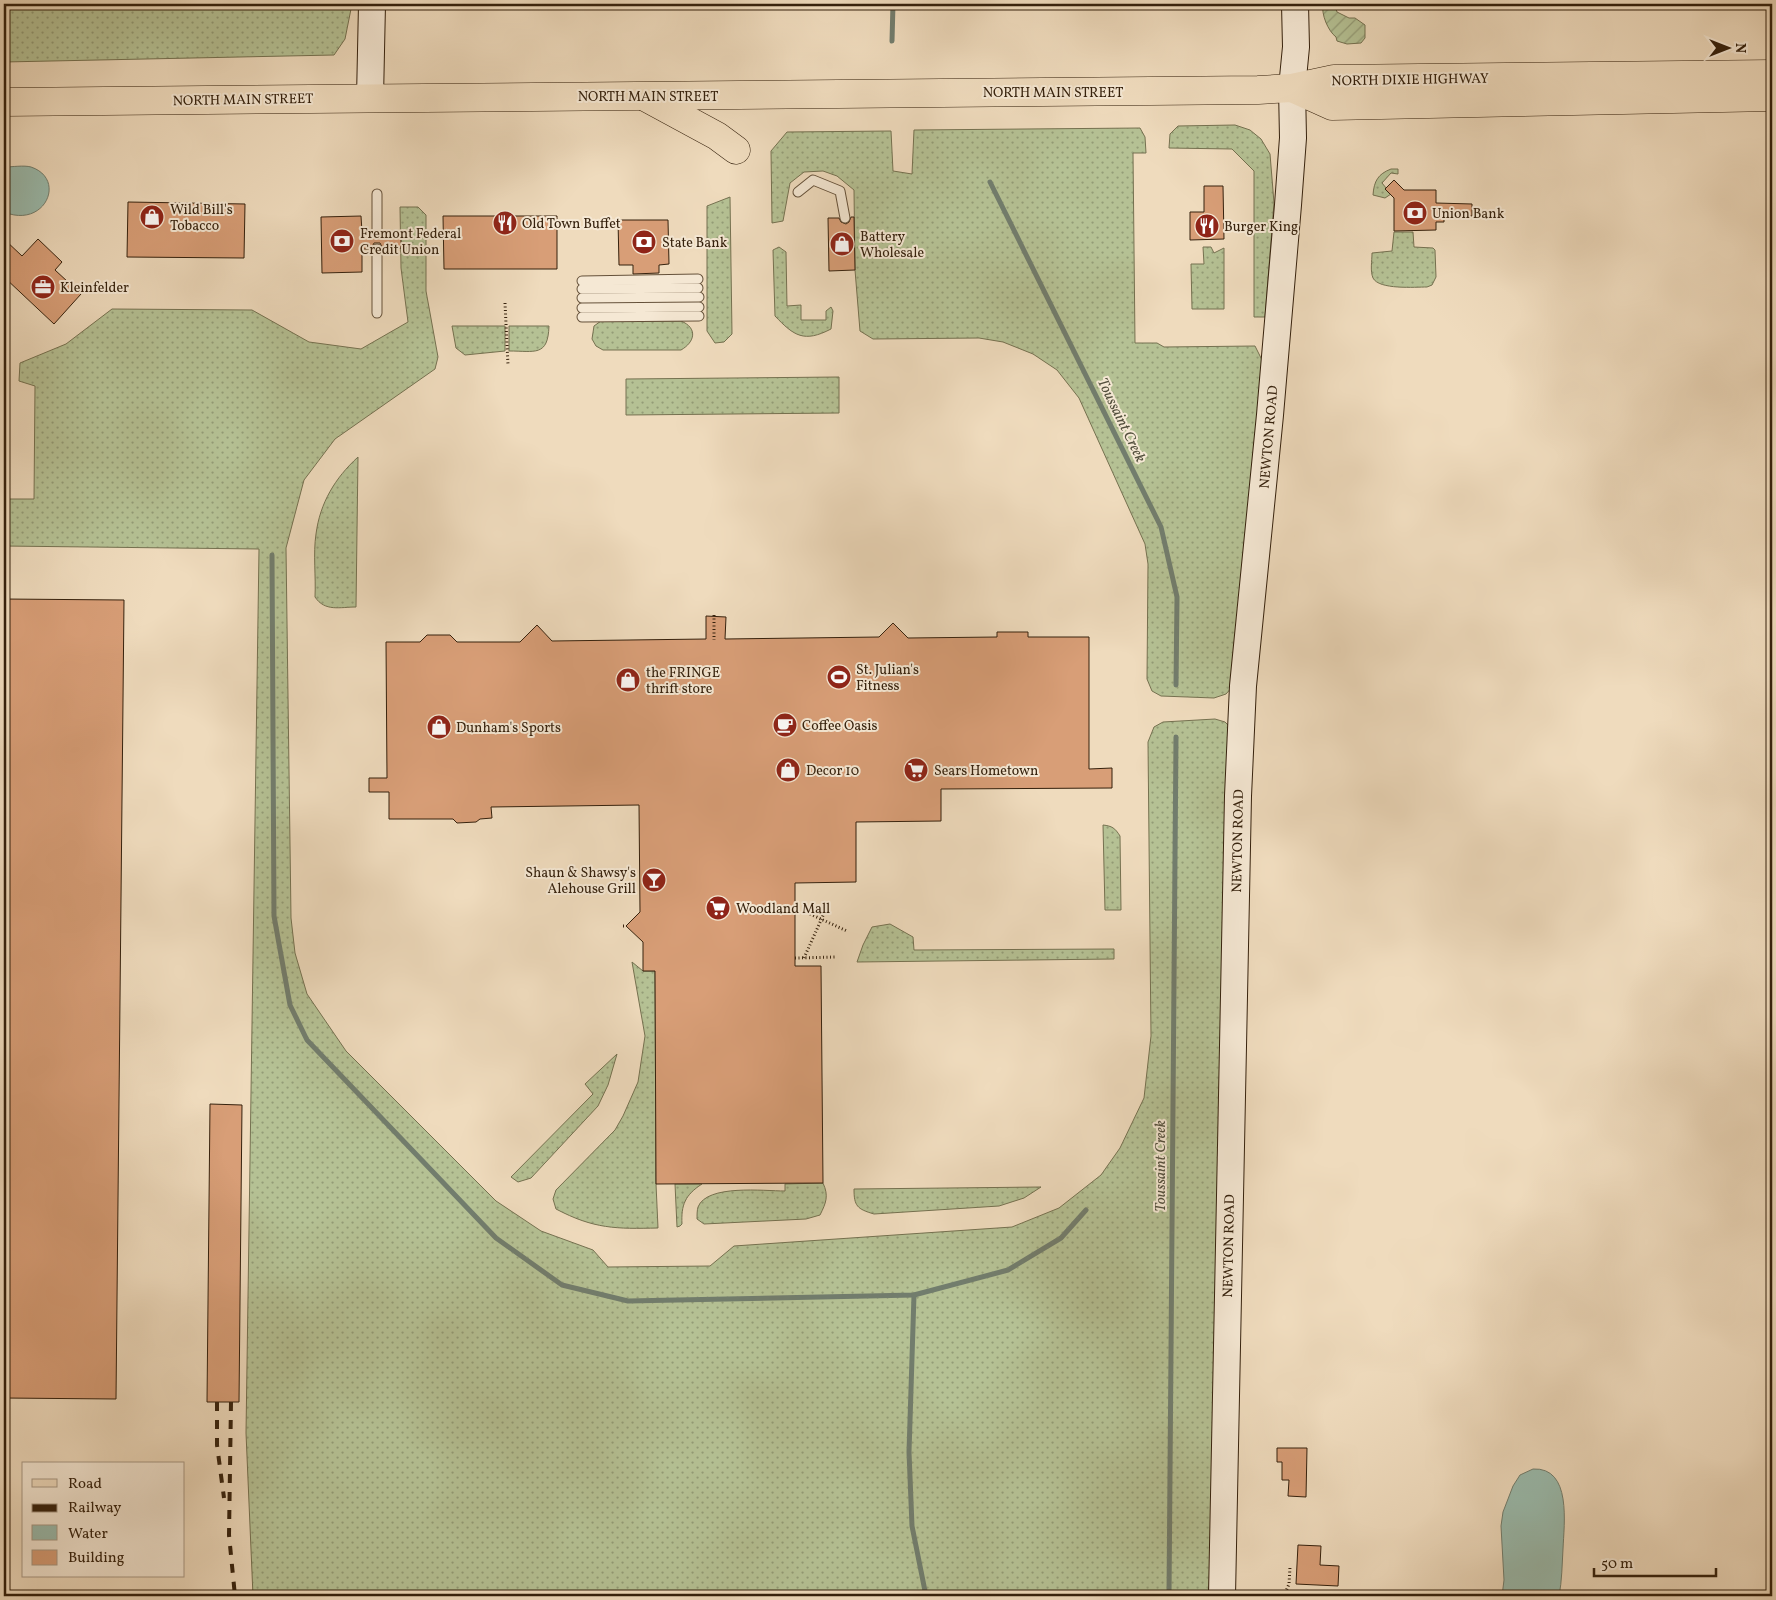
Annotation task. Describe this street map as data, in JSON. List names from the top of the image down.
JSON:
{
  "streets": {
    "main road": ["NORTH DIXIE HIGHWAY", "NORTH MAIN STREET"],
    "street": ["NEWTON ROAD"]
  },
  "crossings": [
    ["NORTH DIXIE HIGHWAY", "NORTH MAIN STREET"],
    ["NORTH DIXIE HIGHWAY", "NEWTON ROAD"],
    ["NORTH MAIN STREET", "NEWTON ROAD"]
  ],
  "water": ["Toussaint Creek"],
  "places": {
    "bank": ["Union Bank", "Fremont Federal Credit Union", "State Bank"],
    "shop": [
      "Wild Bill's Tobacco",
      "Battery Wholesale",
      "the FRINGE thrift store",
      "Dunham's Sports",
      "Decor 10"
    ],
    "restaurant": ["Old Town Buffet", "Burger King"],
    "office": ["Kleinfelder"],
    "sports": ["St. Julian's Fitness"],
    "cafe": ["Coffee Oasis"],
    "supermarket": ["Sears Hometown", "Woodland Mall"],
    "bar": ["Shaun & Shawsy's Alehouse Grill"]
  },
  "legend": [
    "Road",
    "Railway",
    "Water",
    "Building"
  ],
  "scale_bar": "50 m",
  "north": "right"
}
